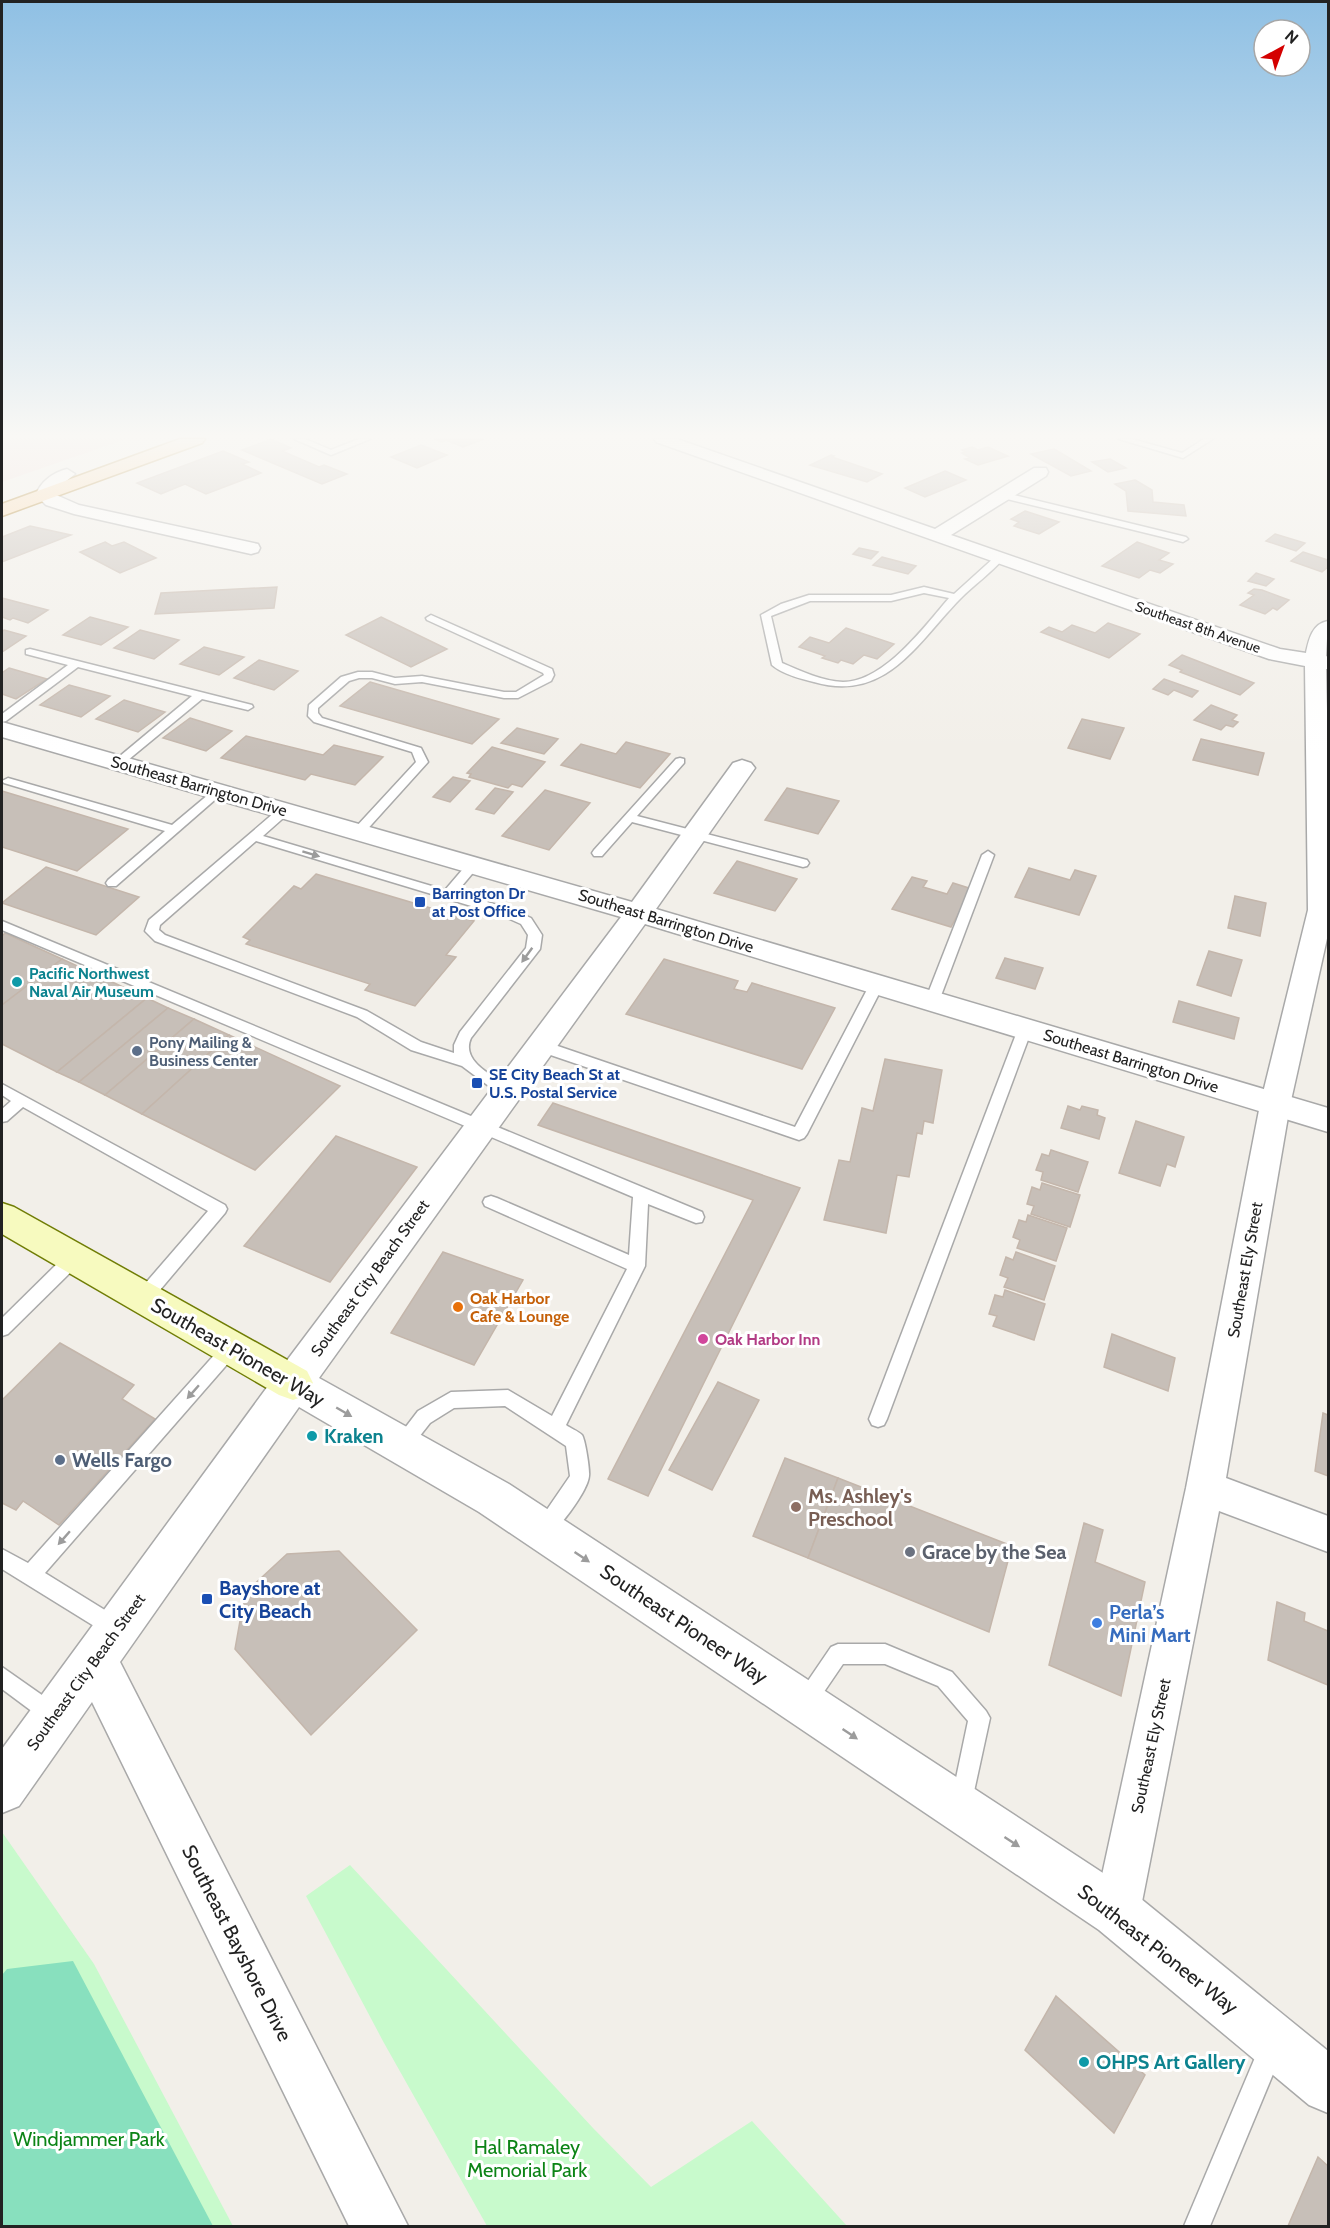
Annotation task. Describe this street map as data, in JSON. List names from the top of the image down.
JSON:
{
  "streets": {
    "main road": ["Southeast Pioneer Way"],
    "street": [
      "Southeast 8th Avenue",
      "Southeast Barrington Drive",
      "Southeast Ely Street",
      "Southeast City Beach Street",
      "Southeast Bayshore Drive"
    ]
  },
  "crossings": [
    ["Southeast 8th Avenue", "Southeast Ely Street"],
    ["Southeast Barrington Drive", "Southeast Ely Street"],
    ["Southeast Barrington Drive", "Southeast City Beach Street"],
    ["Southeast Ely Street", "Southeast Pioneer Way"],
    ["Southeast City Beach Street", "Southeast Pioneer Way"],
    ["Southeast City Beach Street", "Southeast Bayshore Drive"]
  ],
  "one_way": ["Southeast Pioneer Way"],
  "parks": ["Windjammer Park", "Hal Ramaley Memorial Park"],
  "places": {
    "transit": ["Barrington Dr at Post Office", "SE City Beach St at U.S. Postal Service", "Bayshore at City Beach"],
    "other": [
      "Pacific Northwest Naval Air Museum",
      "Pony Mailing & Business Center",
      "Oak Harbor Cafe & Lounge",
      "Oak Harbor Inn",
      "Kraken",
      "Wells Fargo",
      "Ms. Ashley's Preschool",
      "Grace by the Sea",
      "Perla’s Mini Mart",
      "OHPS Art Gallery"
    ]
  },
  "north": "top right"
}
